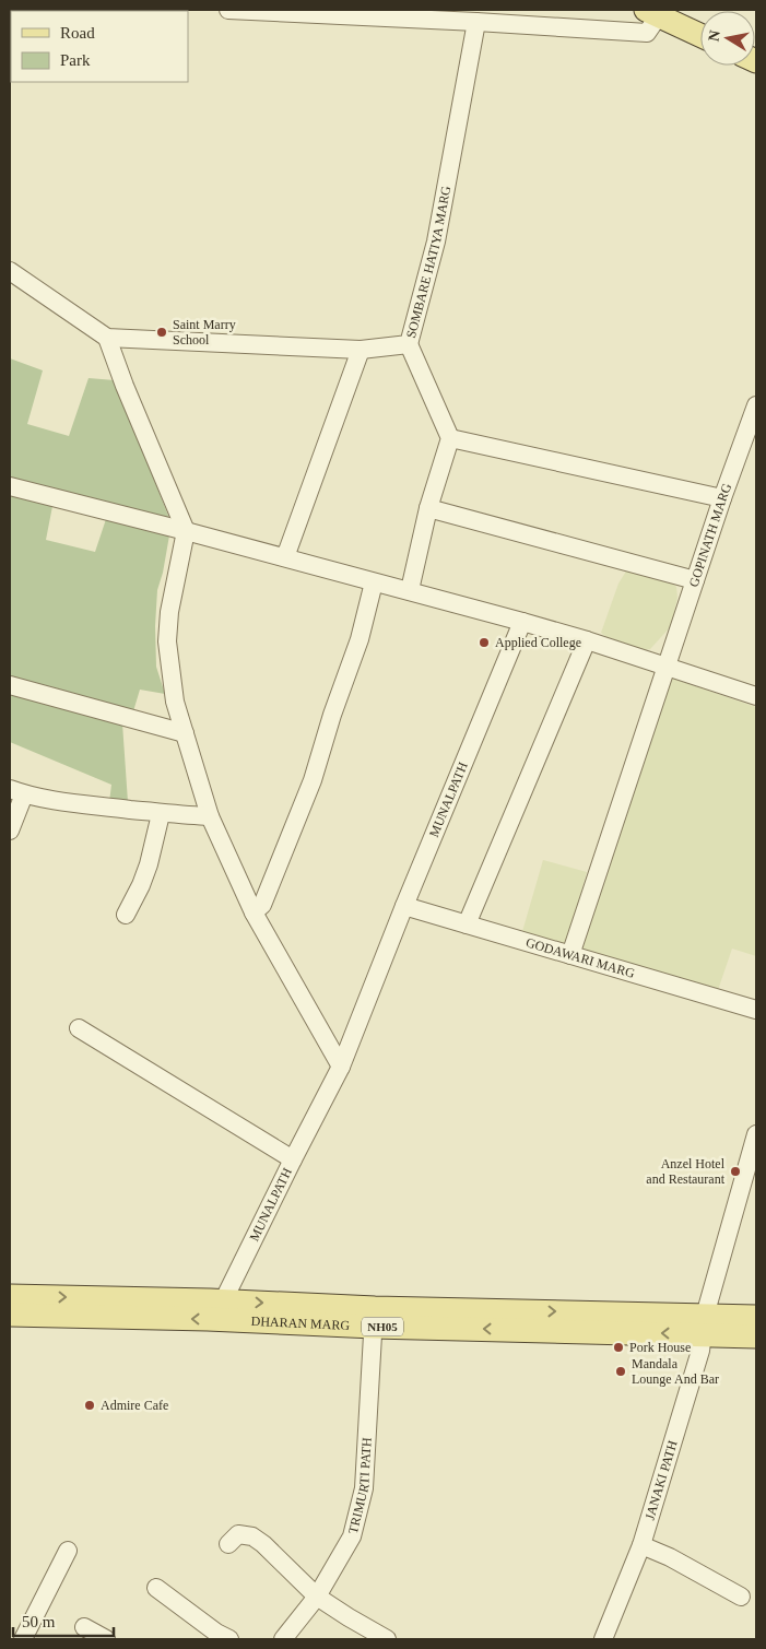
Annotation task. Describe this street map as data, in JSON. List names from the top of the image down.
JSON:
{
  "streets": {
    "main road": ["DHARAN MARG", "NH05"],
    "street": [
      "SOMBARE HATIYA MARG",
      "GOPINATH MARG",
      "MUNALPATH",
      "GODAWARI MARG",
      "JANAKI PATH",
      "TRIMURTI PATH"
    ]
  },
  "crossings": [
    ["GOPINATH MARG", "GODAWARI MARG"],
    ["MUNALPATH", "GODAWARI MARG"],
    ["MUNALPATH", "DHARAN MARG"],
    ["DHARAN MARG", "JANAKI PATH"],
    ["DHARAN MARG", "TRIMURTI PATH"]
  ],
  "places": [
    "Saint Marry School",
    "Applied College",
    "Anzel Hotel and Restaurant",
    "Pork House",
    "Mandala Lounge And Bar",
    "Admire Cafe"
  ],
  "legend": ["Road", "Park"],
  "scale_bar": "50 m",
  "north": "left"
}
